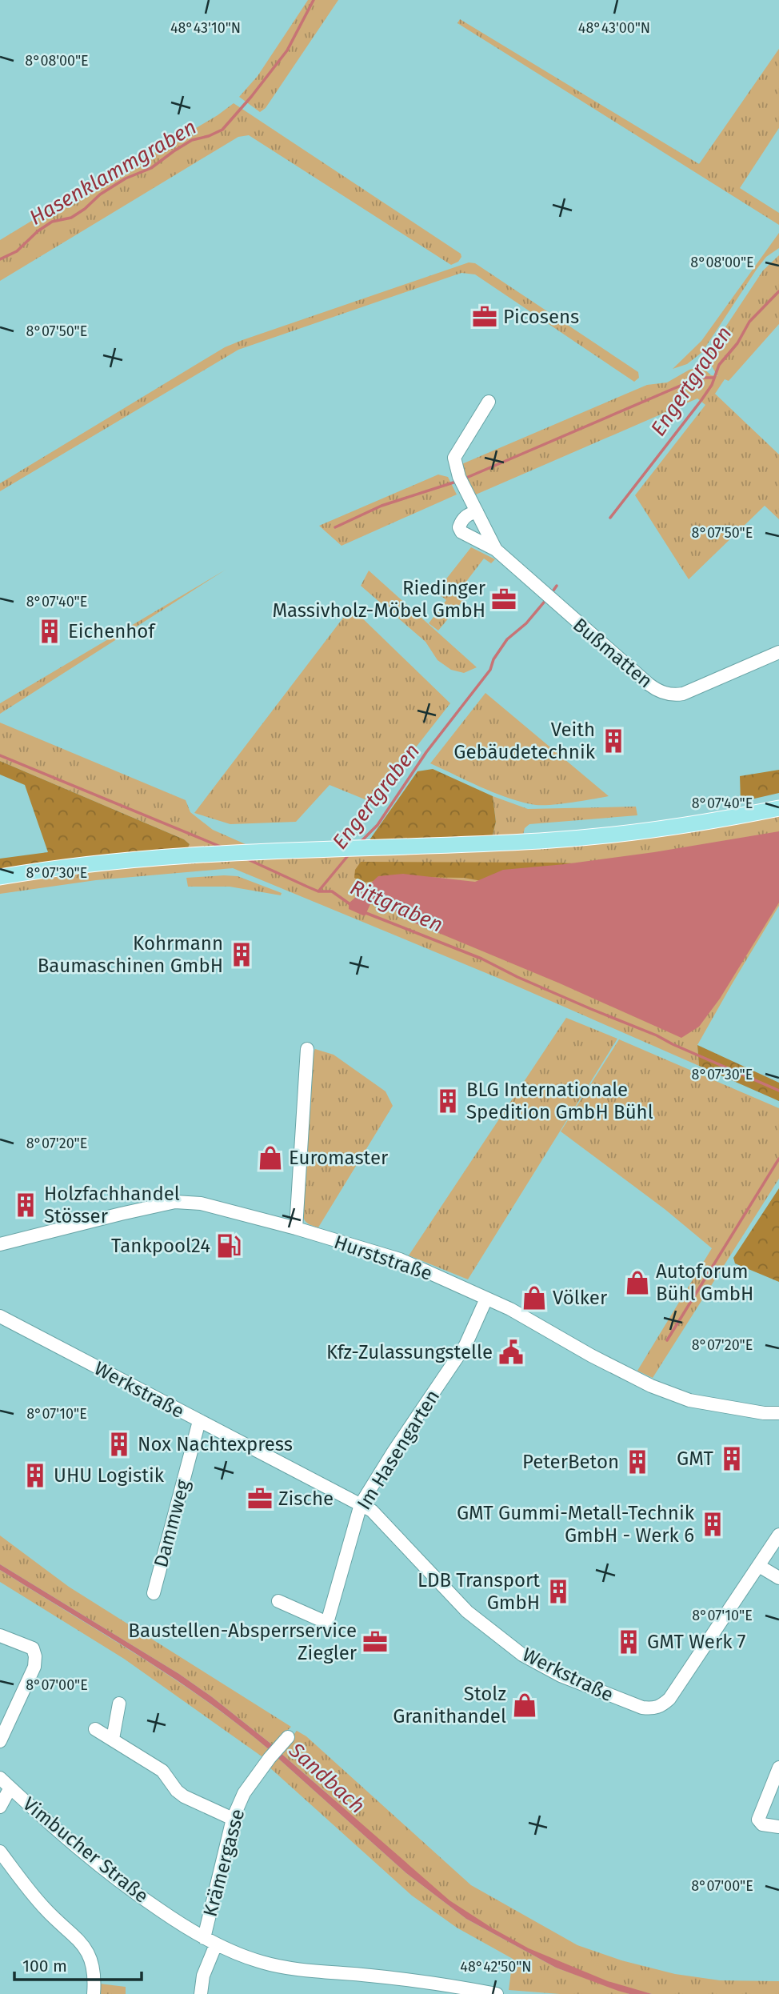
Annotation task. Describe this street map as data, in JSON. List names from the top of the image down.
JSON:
{
  "streets": {
    "street": [
      "Bußmatten",
      "Hurststraße",
      "Werkstraße",
      "Im Hasengarten",
      "Dammweg",
      "Vimbucher Straße",
      "Krämergasse"
    ]
  },
  "crossings": [
    ["Hurststraße", "Im Hasengarten"],
    ["Werkstraße", "Im Hasengarten"],
    ["Werkstraße", "Dammweg"],
    ["Vimbucher Straße", "Krämergasse"]
  ],
  "water": [
    "Hasenklammgraben",
    "Engertgraben",
    "Rittgraben",
    "Sandbach"
  ],
  "places": {
    "office": [
      "Picosens",
      "Riedinger Massivholz-Möbel GmbH",
      "Zische",
      "Baustellen-Absperrservice Ziegler"
    ],
    "building": [
      "Eichenhof",
      "Veith Gebäudetechnik",
      "Kohrmann Baumaschinen GmbH",
      "BLG Internationale Spedition GmbH Bühl",
      "Holzfachhandel Stösser",
      "Nox Nachtexpress",
      "GMT",
      "PeterBeton",
      "UHU Logistik",
      "GMT Gummi-Metall-Technik GmbH - Werk 6",
      "LDB Transport GmbH",
      "GMT Werk 7"
    ],
    "shop": [
      "Euromaster",
      "Autoforum Bühl GmbH",
      "Völker",
      "Stolz Granithandel"
    ],
    "fuel station": ["Tankpool24"],
    "public building": ["Kfz-Zulassungstelle"]
  },
  "scale_bar": "100 m",
  "coordinates": [
    "48°43'10\"N",
    "48°43'00\"N",
    "8°08'00\"E",
    "8°07'50\"E",
    "8°07'40\"E",
    "8°07'30\"E",
    "8°07'20\"E",
    "8°07'10\"E",
    "8°07'00\"E",
    "48°42'50\"N"
  ]
}
